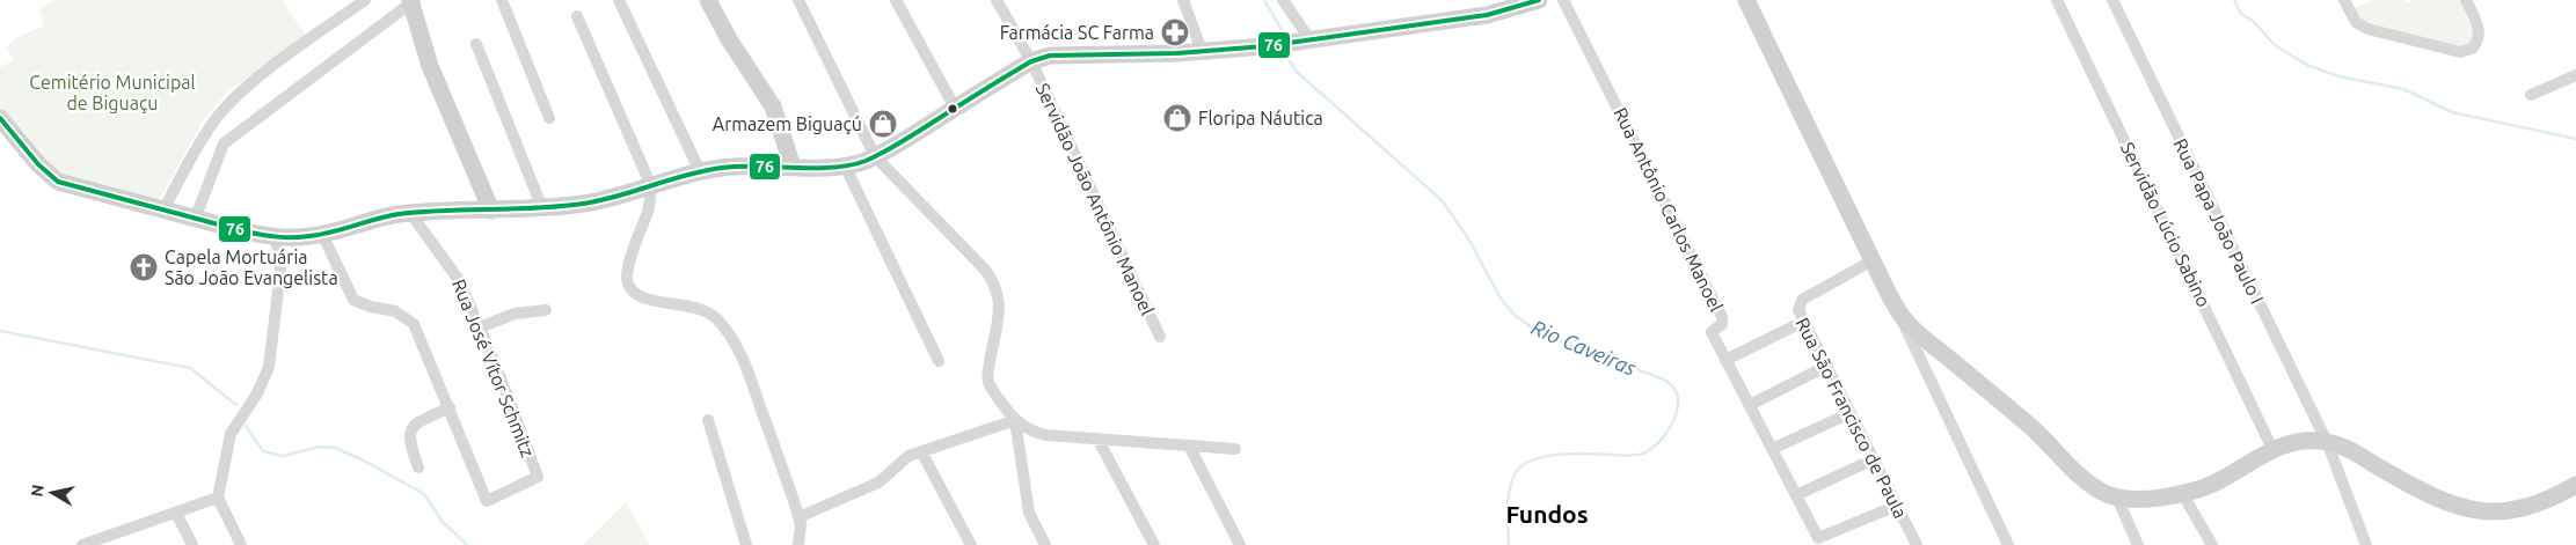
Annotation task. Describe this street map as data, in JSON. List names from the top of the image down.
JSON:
{
  "streets": {
    "street": [
      "Servidão João Antônio Manoel",
      "Rua Antônio Carlos Manoel",
      "Rua Papa João Paulo I",
      "Servidão Lúcio Sabino",
      "Rua José Vítor Schmitz",
      "Rua São Francisco de Paula"
    ]
  },
  "districts": ["Fundos"],
  "water": ["Rio Caveiras"],
  "parks": ["Cemitério Municipal de Biguaçu"],
  "places": {
    "pharmacy": ["Farmácia SC Farma"],
    "shop": ["Floripa Náutica", "Armazem Biguaçú"],
    "church": ["Capela Mortuária São João Evangelista"]
  },
  "lines": ["transit line 76"],
  "north": "left"
}
